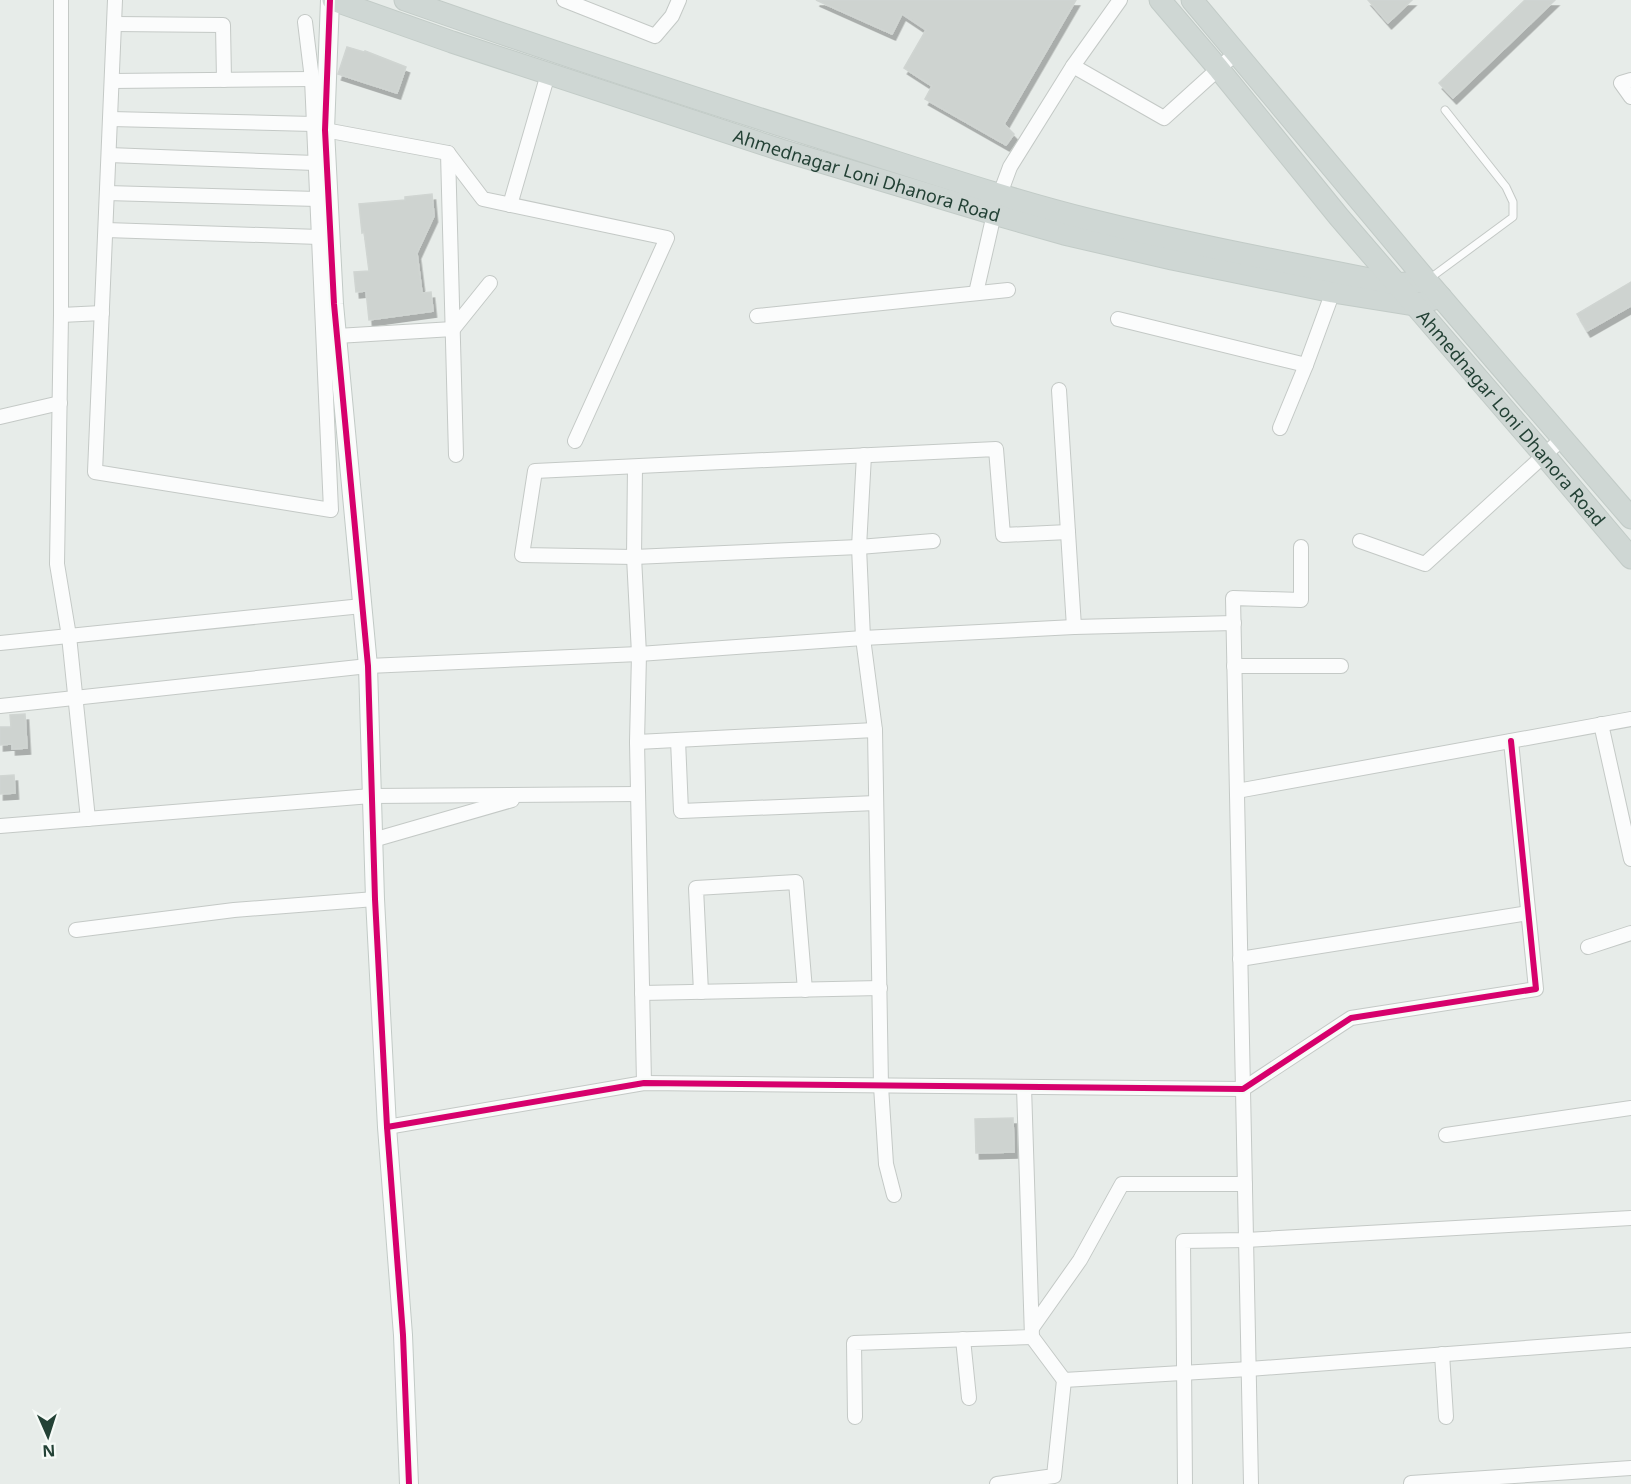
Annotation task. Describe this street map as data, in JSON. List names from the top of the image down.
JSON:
{
  "streets": {
    "main road": ["Ahmednagar Loni Dhanora Road"]
  },
  "north": "bottom"
}
